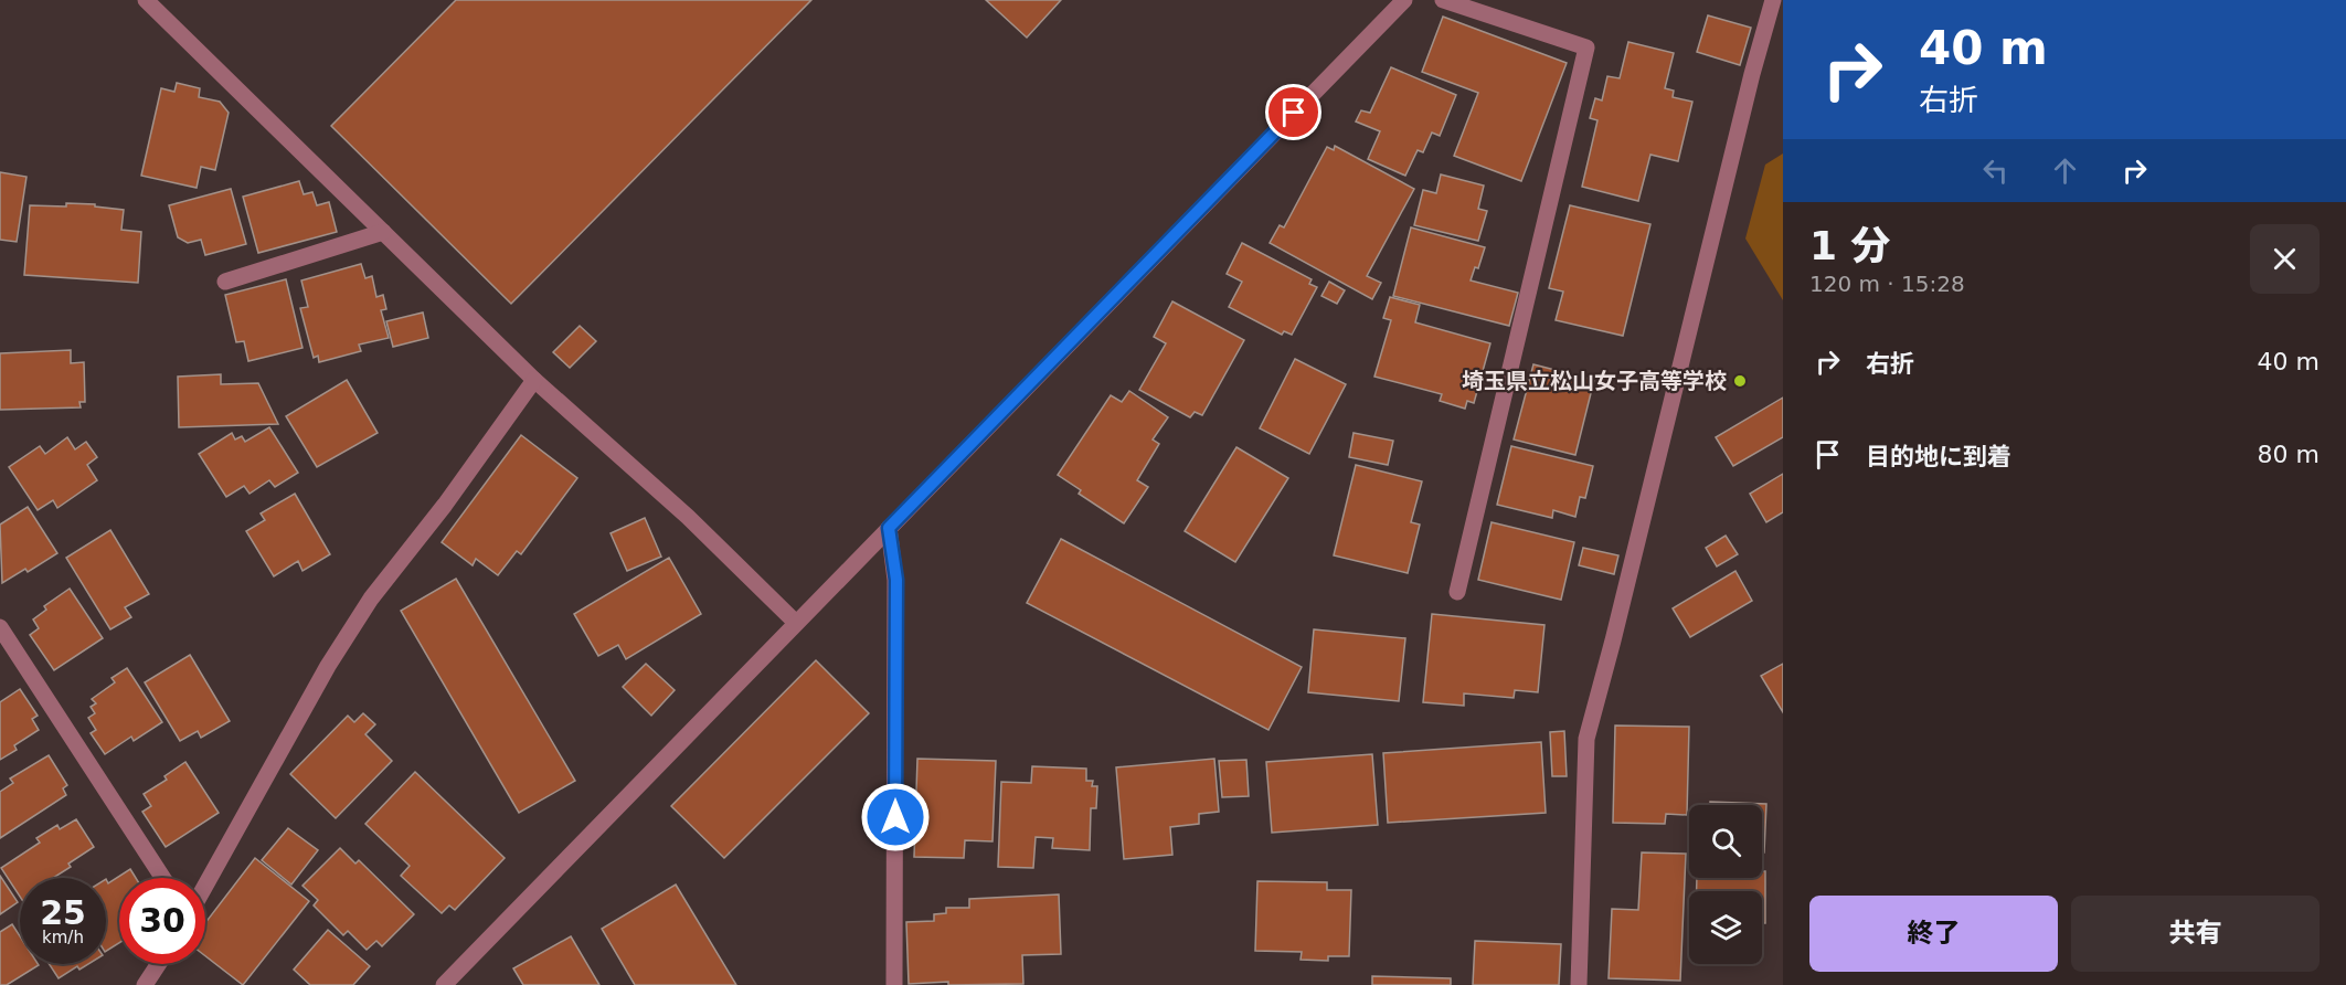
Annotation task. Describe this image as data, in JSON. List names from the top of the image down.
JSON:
{
  "places": ["埼玉県立松山女子高等学校"],
  "page": {
    "turn": ["40 m", "右折"],
    "heading": ["1 分", "120 m · 15:28"],
    "list": [
      {
        "name": "右折",
        "value": "40 m"
      },
      {
        "name": "目的地に到着",
        "value": "80 m"
      }
    ],
    "speed": "25 km/h",
    "limit": "30",
    "buttons": ["終了", "共有"]
  }
}
